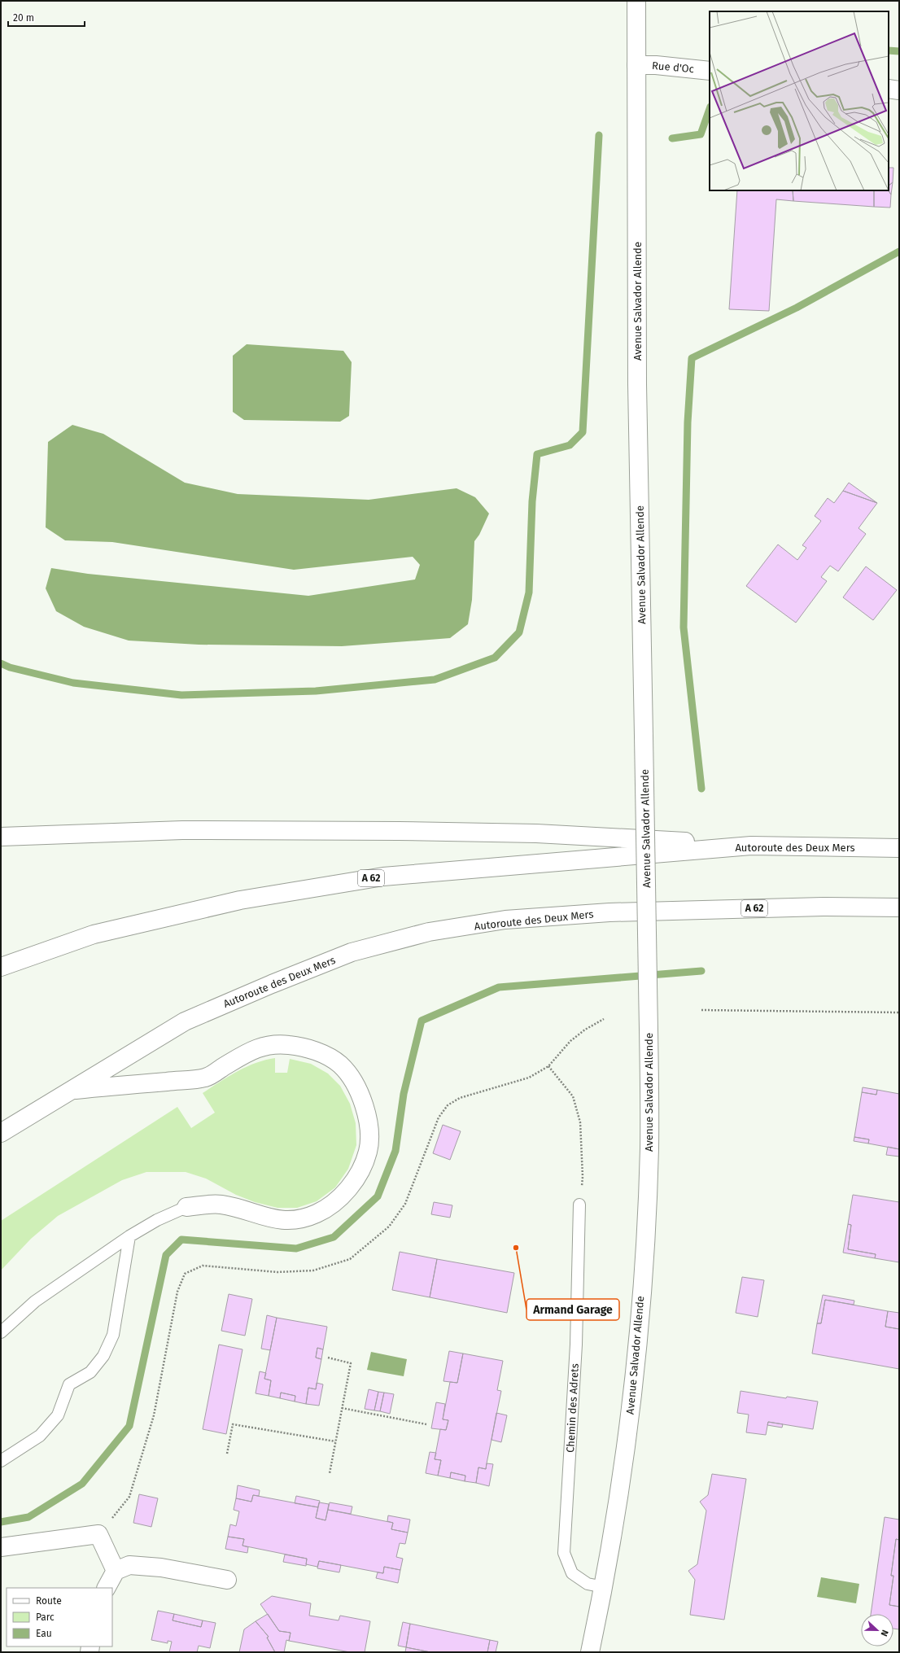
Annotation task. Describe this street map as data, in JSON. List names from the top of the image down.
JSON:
{
  "streets": {
    "main road": [
      "Rue d'Oc",
      "Avenue Salvador Allende",
      "Autoroute des Deux Mers",
      "A 62"
    ],
    "lane": ["Chemin des Adrets"]
  },
  "crossings": [
    ["Rue d'Oc", "Avenue Salvador Allende"],
    ["Avenue Salvador Allende", "Chemin des Adrets"]
  ],
  "places": ["Armand Garage"],
  "legend": ["Route", "Parc", "Eau"],
  "scale_bar": "20 m",
  "north": "right"
}
